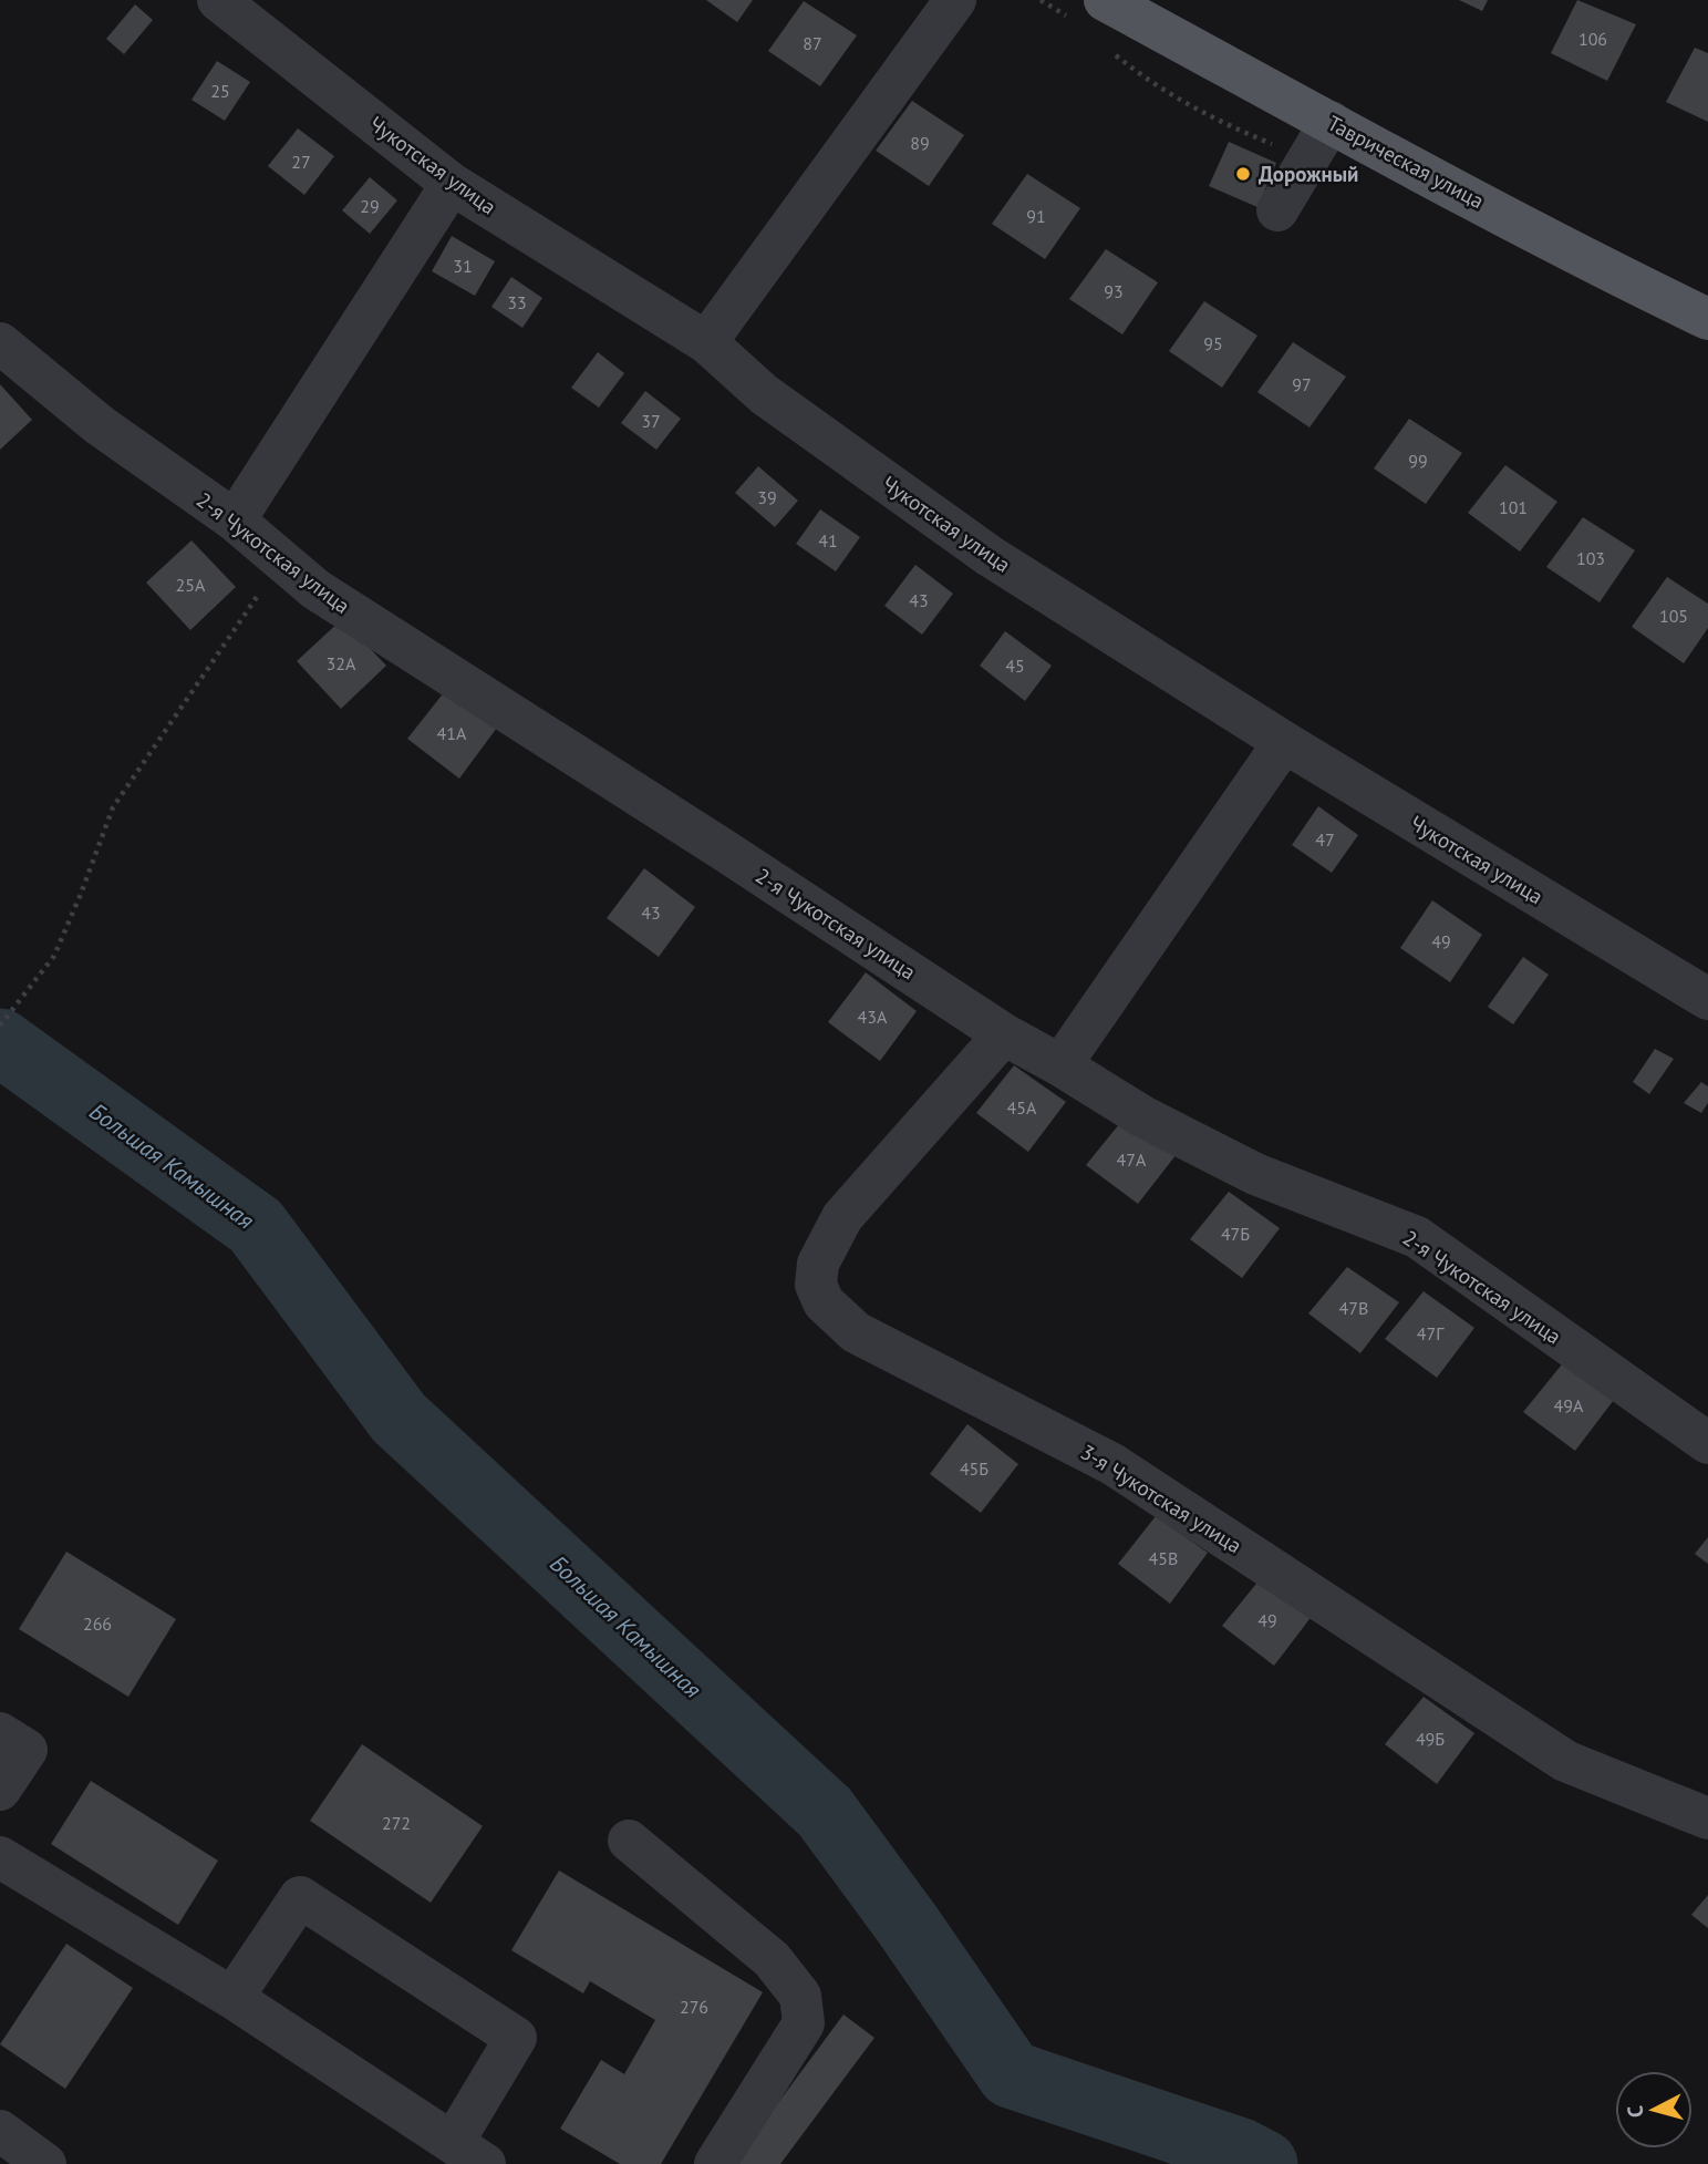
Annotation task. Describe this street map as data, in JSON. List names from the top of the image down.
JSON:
{
  "streets": {
    "main road": ["Таврическая улица"],
    "street": ["Чукотская улица", "2-я Чукотская улица", "3-я Чукотская улица"]
  },
  "crossings": [
    ["2-я Чукотская улица", "3-я Чукотская улица"]
  ],
  "water": ["Большая Камышная"],
  "places": ["Дорожный"],
  "house_numbers": [
    "106",
    "87",
    "25",
    "89",
    "27",
    "29",
    "91",
    "31",
    "93",
    "33",
    "95",
    "97",
    "37",
    "99",
    "39",
    "101",
    "41",
    "103",
    "25А",
    "43",
    "105",
    "32А",
    "45",
    "41А",
    "47",
    "43",
    "49",
    "43А",
    "45А",
    "47А",
    "47Б",
    "47В",
    "47Г",
    "49А",
    "45Б",
    "45В",
    "49",
    "266",
    "49Б",
    "272",
    "276"
  ],
  "north": "left"
}
